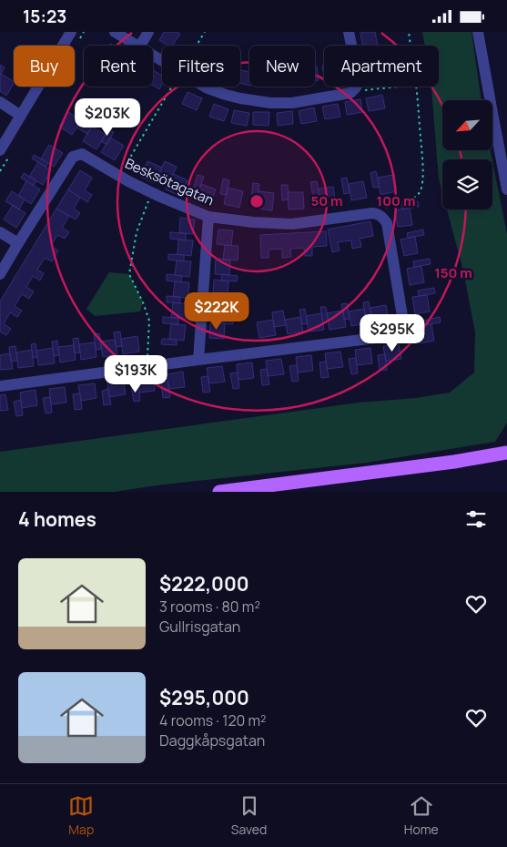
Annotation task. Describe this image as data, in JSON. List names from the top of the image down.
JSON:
{
  "streets": {
    "street": ["Besksötagatan"]
  },
  "north": "bottom left",
  "page": {
    "status": "15:23",
    "chip": [
      "Buy",
      "Rent",
      "Filters",
      "New",
      "Apartment"
    ],
    "price": [
      "$203K",
      "$222K",
      "$295K",
      "$193K"
    ],
    "heading": "4 homes",
    "list": [
      {
        "name": "$222,000",
        "note": "3 rooms · 80 m² · Gullrisgatan"
      },
      {
        "name": "$295,000",
        "note": "4 rooms · 120 m² · Daggkåpsgatan"
      }
    ],
    "tabs": ["Map", "Saved", "Home"]
  },
  "rings": ["50 m", "100 m", "150 m"]
}
